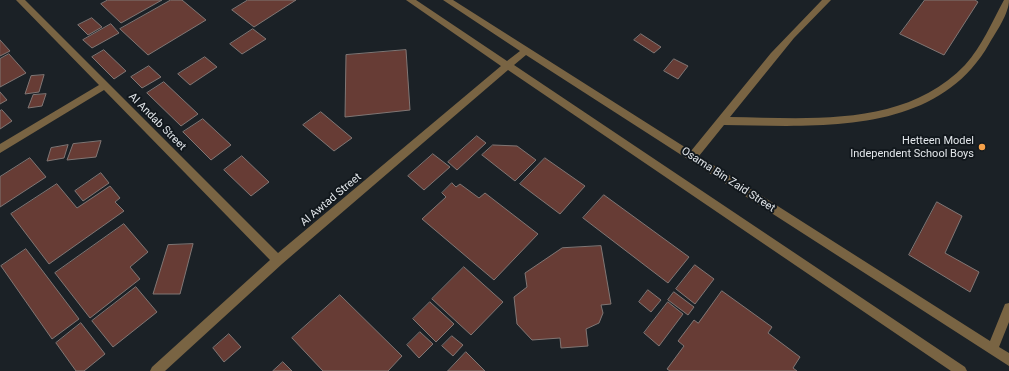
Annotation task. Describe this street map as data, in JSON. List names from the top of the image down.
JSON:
{
  "streets": {
    "street": ["Al Andab Street", "Osama Bin Zaid Street", "Al Awtad Street"]
  },
  "crossings": [
    ["Al Andab Street", "Al Awtad Street"],
    ["Osama Bin Zaid Street", "Al Awtad Street"]
  ],
  "places": ["Hetteen Model Independent School Boys"]
}
